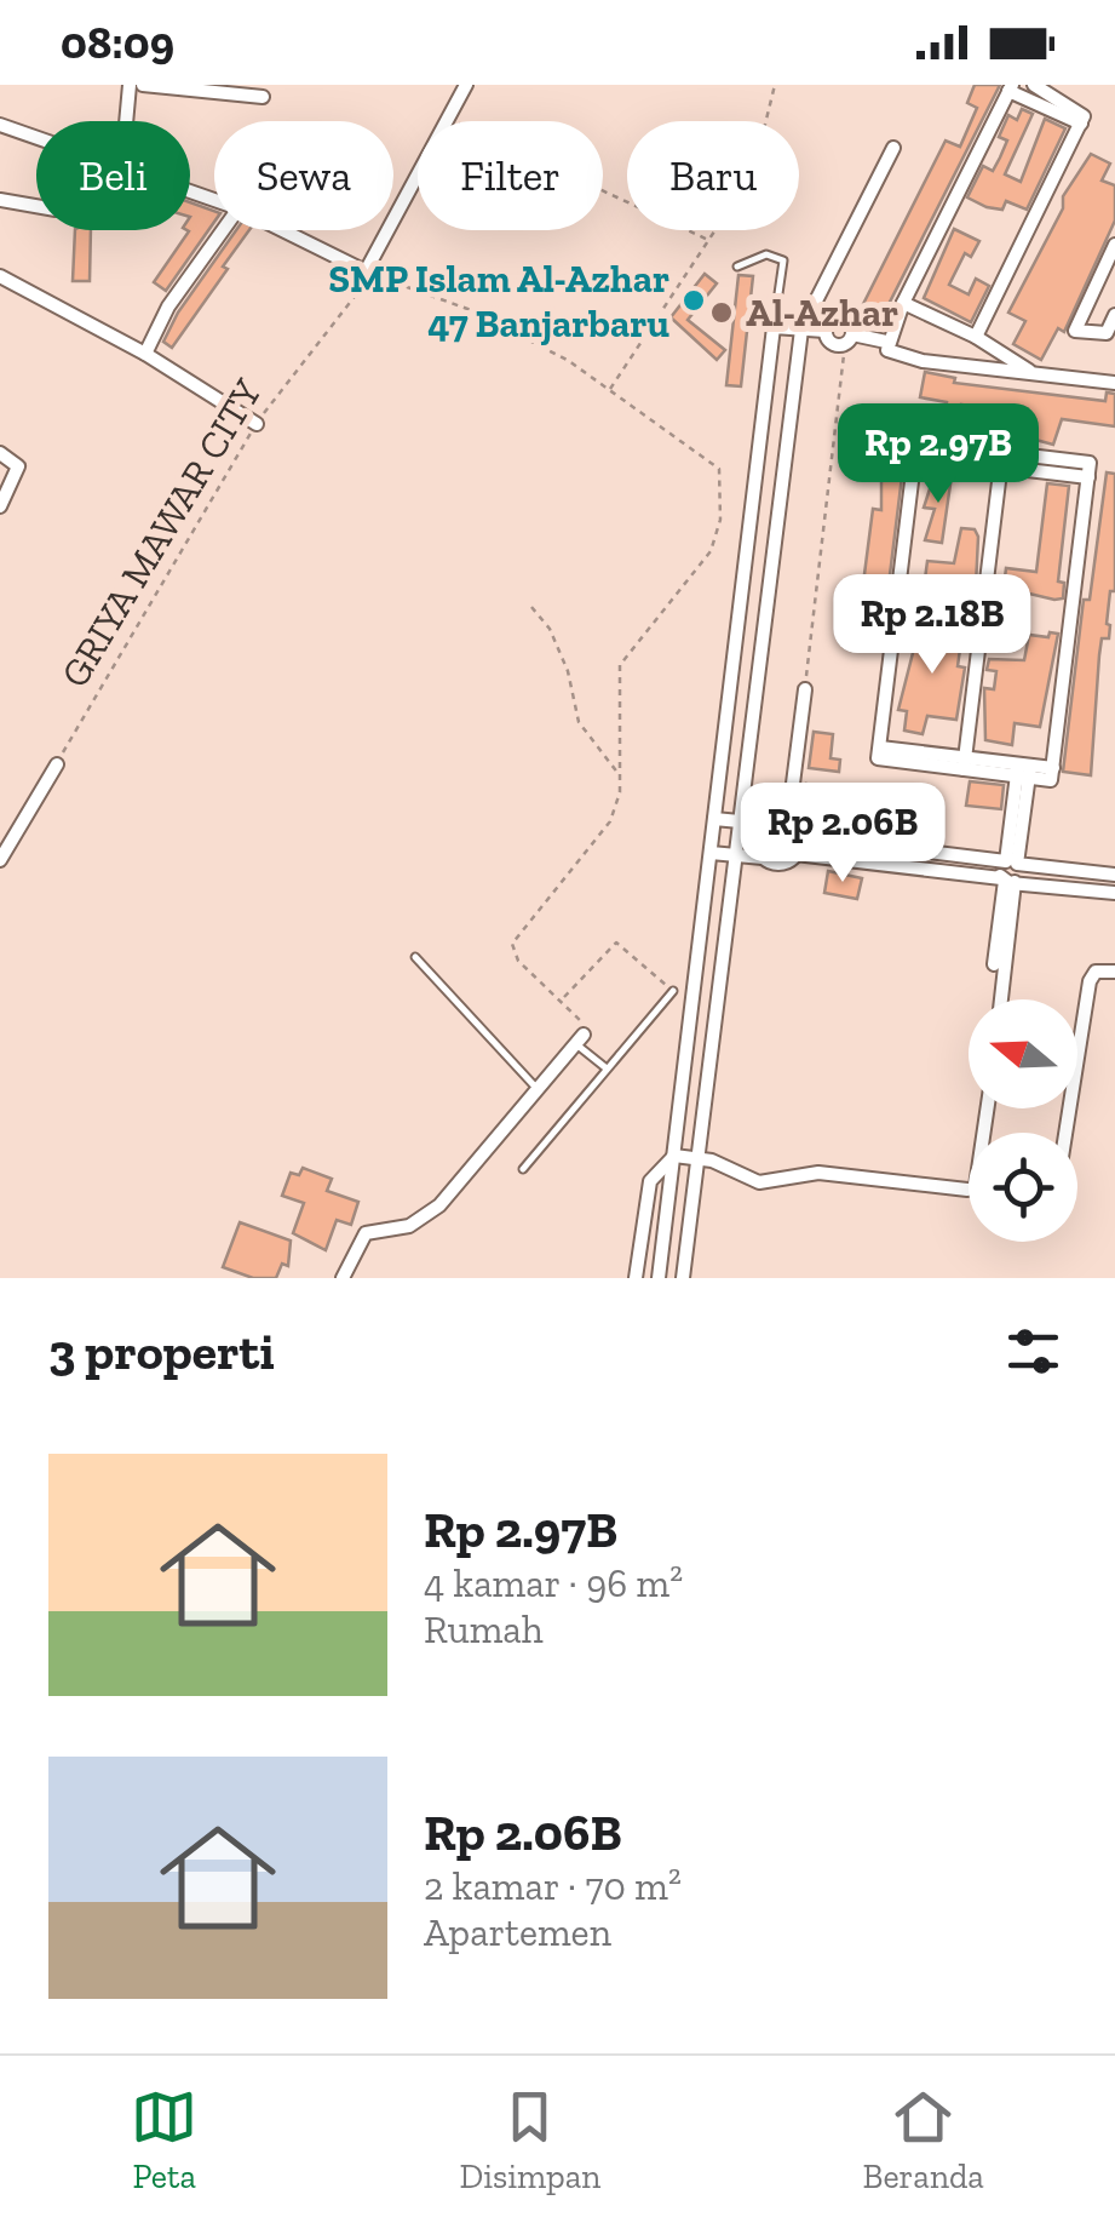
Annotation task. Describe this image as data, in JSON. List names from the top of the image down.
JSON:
{
  "streets": {
    "path": ["GRIYA MAWAR CITY"]
  },
  "places": ["SMP Islam Al-Azhar 47 Banjarbaru", "Al-Azhar"],
  "north": "left",
  "page": {
    "status": "08:09",
    "chip": [
      "Beli",
      "Sewa",
      "Filter",
      "Baru"
    ],
    "price": ["Rp 2.97B", "Rp 2.18B", "Rp 2.06B"],
    "heading": "3 properti",
    "list": [
      {
        "name": "Rp 2.97B",
        "note": "4 kamar · 96 m² · Rumah"
      },
      {
        "name": "Rp 2.06B",
        "note": "2 kamar · 70 m² · Apartemen"
      }
    ],
    "tabs": ["Peta", "Disimpan", "Beranda"]
  }
}
